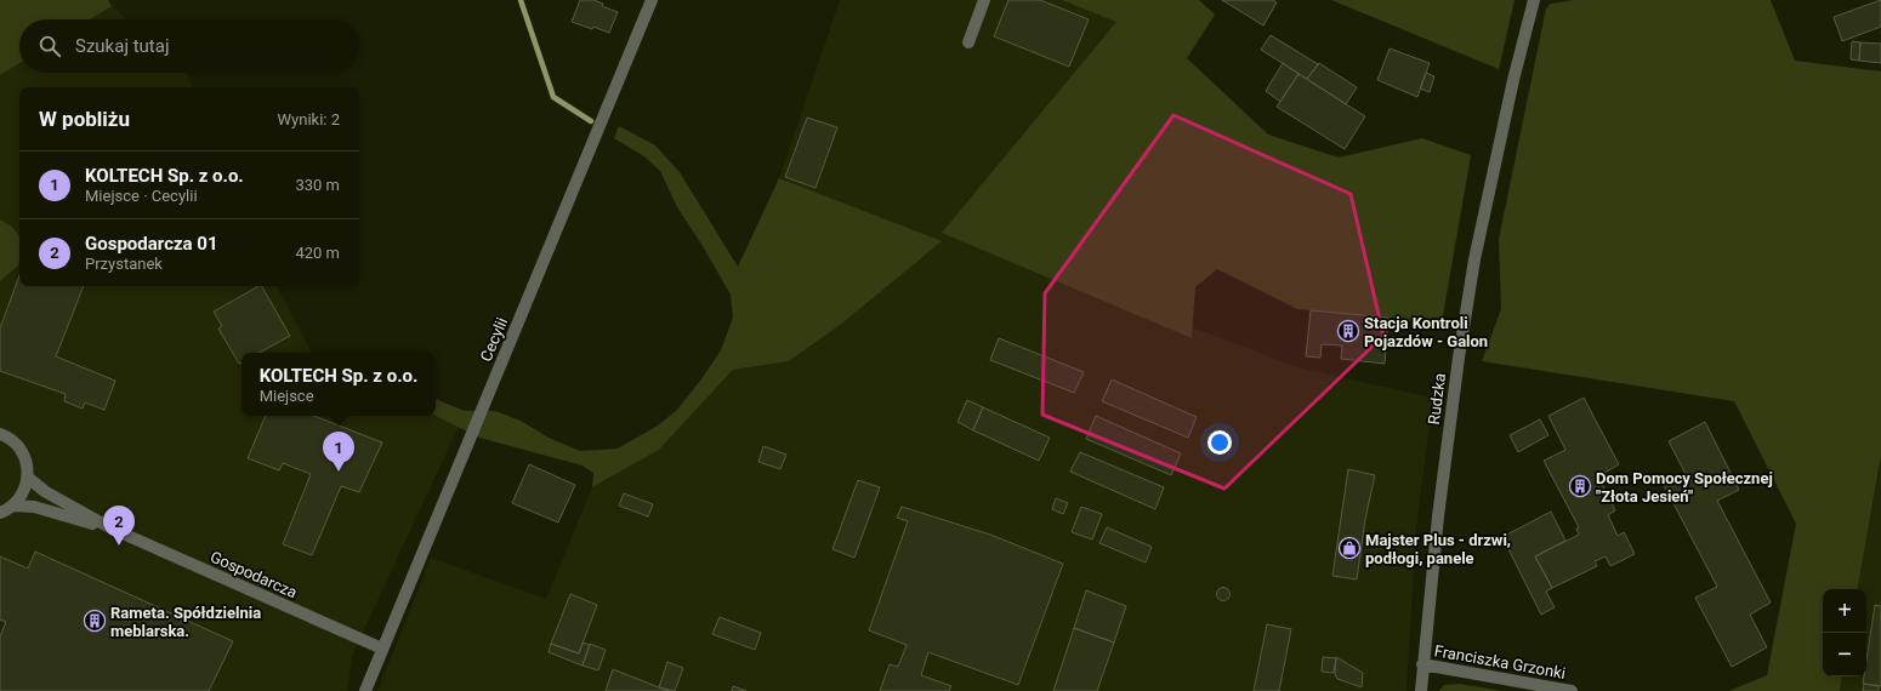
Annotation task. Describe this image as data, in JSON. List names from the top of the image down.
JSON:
{
  "streets": {
    "street": [
      "Cecylii",
      "Rudzka",
      "Gospodarcza",
      "Franciszka Grzonki"
    ]
  },
  "crossings": [
    ["Cecylii", "Gospodarcza"],
    ["Rudzka", "Franciszka Grzonki"]
  ],
  "places": {
    "building": ["Stacja Kontroli Pojazdów - Galon", "Dom Pomocy Społecznej \"Złota Jesień\"", "Rameta. Spółdzielnia meblarska."],
    "shop": ["Majster Plus - drzwi, podłogi, panele"]
  },
  "page": {
    "search": "Szukaj tutaj",
    "heading": ["W pobliżu", "Wyniki: 2"],
    "list": [
      {
        "mark": "1",
        "name": "KOLTECH Sp. z o.o.",
        "note": "Miejsce · Cecylii",
        "value": "330 m"
      },
      {
        "mark": "2",
        "name": "Gospodarcza 01",
        "note": "Przystanek",
        "value": "420 m"
      }
    ],
    "popup": ["KOLTECH Sp. z o.o.", "Miejsce"],
    "pins": ["1", "2"],
    "map_buttons": ["+", "−"]
  }
}
